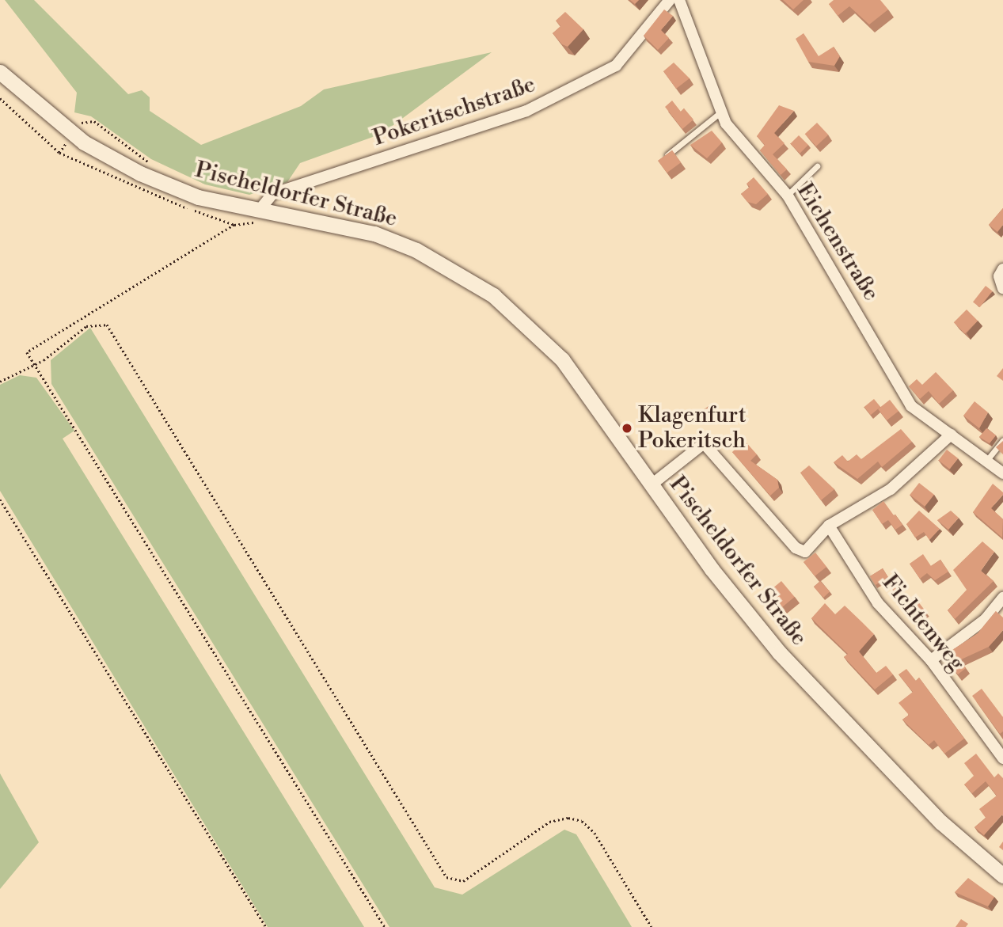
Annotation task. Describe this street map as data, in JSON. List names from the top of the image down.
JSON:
{
  "streets": {
    "main road": ["Pischeldorfer Straße"],
    "street": ["Pokeritschstraße", "Eichenstraße", "Fichtenweg"]
  },
  "crossings": [
    ["Pokeritschstraße", "Pischeldorfer Straße"]
  ],
  "places": ["Klagenfurt Pokeritsch"]
}
